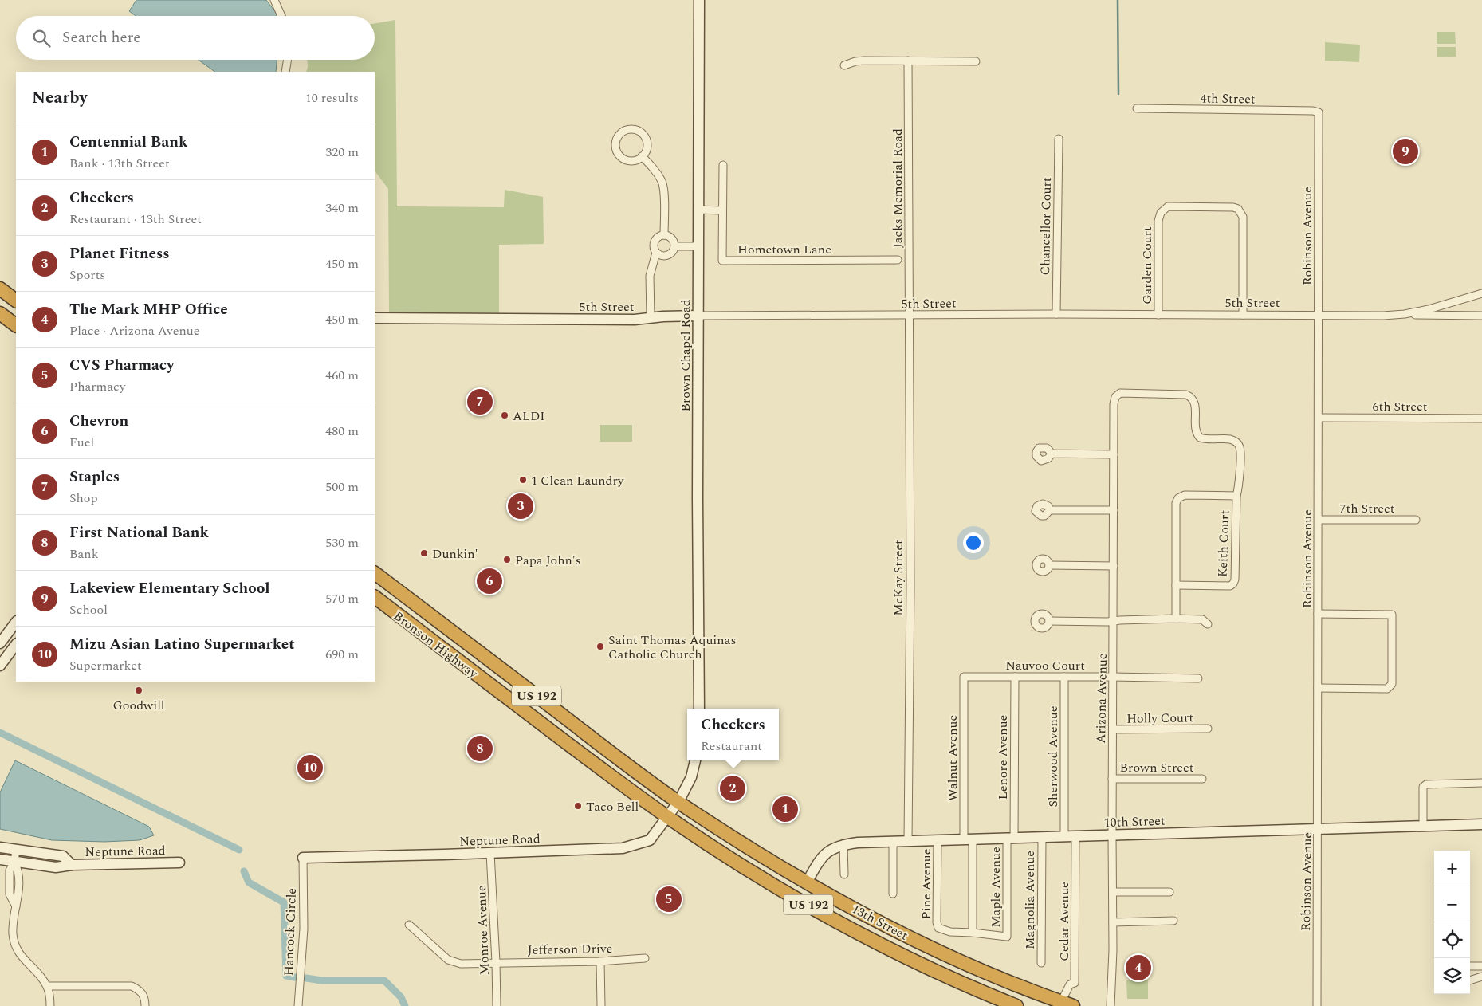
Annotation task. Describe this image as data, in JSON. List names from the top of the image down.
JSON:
{
  "streets": {
    "highway": ["Bronson Highway", "US 192", "13th Street"],
    "street": [
      "4th Street",
      "Jacks Memorial Road",
      "Chancellor Court",
      "Robinson Avenue",
      "Hometown Lane",
      "Garden Court",
      "5th Street",
      "Brown Chapel Road",
      "6th Street",
      "7th Street",
      "Keith Court",
      "McKay Street",
      "Nauvoo Court",
      "Arizona Avenue",
      "Holly Court",
      "Sherwood Avenue",
      "Lenore Avenue",
      "Walnut Avenue",
      "Brown Street",
      "10th Street",
      "Neptune Road",
      "Pine Avenue",
      "Maple Avenue",
      "Magnolia Avenue",
      "Cedar Avenue",
      "Monroe Avenue",
      "Hancock Circle",
      "Jefferson Drive"
    ]
  },
  "crossings": [
    ["4th Street", "Robinson Avenue"],
    ["Jacks Memorial Road", "5th Street"],
    ["Jacks Memorial Road", "McKay Street"],
    ["Chancellor Court", "5th Street"],
    ["Robinson Avenue", "5th Street"],
    ["Robinson Avenue", "6th Street"],
    ["Robinson Avenue", "7th Street"],
    ["Robinson Avenue", "10th Street"],
    ["Garden Court", "5th Street"],
    ["5th Street", "Brown Chapel Road"],
    ["5th Street", "McKay Street"],
    ["Keith Court", "Arizona Avenue"],
    ["McKay Street", "10th Street"],
    ["Bronson Highway", "US 192"],
    ["Bronson Highway", "Neptune Road"],
    ["Bronson Highway", "13th Street"],
    ["Nauvoo Court", "Arizona Avenue"],
    ["Nauvoo Court", "Sherwood Avenue"],
    ["Nauvoo Court", "Lenore Avenue"],
    ["Nauvoo Court", "Walnut Avenue"],
    ["US 192", "Neptune Road"],
    ["US 192", "13th Street"],
    ["Arizona Avenue", "Holly Court"],
    ["Arizona Avenue", "Brown Street"],
    ["Arizona Avenue", "10th Street"],
    ["Sherwood Avenue", "10th Street"],
    ["Lenore Avenue", "10th Street"],
    ["Lenore Avenue", "Maple Avenue"],
    ["Walnut Avenue", "10th Street"],
    ["Walnut Avenue", "Pine Avenue"],
    ["Walnut Avenue", "Maple Avenue"],
    ["10th Street", "Pine Avenue"],
    ["10th Street", "Maple Avenue"],
    ["10th Street", "Magnolia Avenue"],
    ["10th Street", "13th Street"],
    ["10th Street", "Cedar Avenue"],
    ["Neptune Road", "13th Street"],
    ["Neptune Road", "Monroe Avenue"],
    ["Neptune Road", "Hancock Circle"],
    ["Pine Avenue", "Maple Avenue"],
    ["13th Street", "Cedar Avenue"],
    ["Monroe Avenue", "Jefferson Drive"]
  ],
  "places": [
    "ALDI",
    "1 Clean Laundry",
    "Dunkin'",
    "Papa John's",
    "Saint Thomas Aquinas Catholic Church",
    "Goodwill",
    "Taco Bell"
  ],
  "page": {
    "search": "Search here",
    "heading": ["Nearby", "10 results"],
    "list": [
      {
        "mark": "1",
        "name": "Centennial Bank",
        "note": "Bank · 13th Street",
        "value": "320 m"
      },
      {
        "mark": "2",
        "name": "Checkers",
        "note": "Restaurant · 13th Street",
        "value": "340 m"
      },
      {
        "mark": "3",
        "name": "Planet Fitness",
        "note": "Sports",
        "value": "450 m"
      },
      {
        "mark": "4",
        "name": "The Mark MHP Office",
        "note": "Place · Arizona Avenue",
        "value": "450 m"
      },
      {
        "mark": "5",
        "name": "CVS Pharmacy",
        "note": "Pharmacy",
        "value": "460 m"
      },
      {
        "mark": "6",
        "name": "Chevron",
        "note": "Fuel",
        "value": "480 m"
      },
      {
        "mark": "7",
        "name": "Staples",
        "note": "Shop",
        "value": "500 m"
      },
      {
        "mark": "8",
        "name": "First National Bank",
        "note": "Bank",
        "value": "530 m"
      },
      {
        "mark": "9",
        "name": "Lakeview Elementary School",
        "note": "School",
        "value": "570 m"
      },
      {
        "mark": "10",
        "name": "Mizu Asian Latino Supermarket",
        "note": "Supermarket",
        "value": "690 m"
      }
    ],
    "pins": [
      "9",
      "7",
      "3",
      "6",
      "8",
      "10",
      "2",
      "1",
      "5",
      "4"
    ],
    "popup": ["Checkers", "Restaurant"],
    "map_buttons": ["+", "−"]
  }
}
